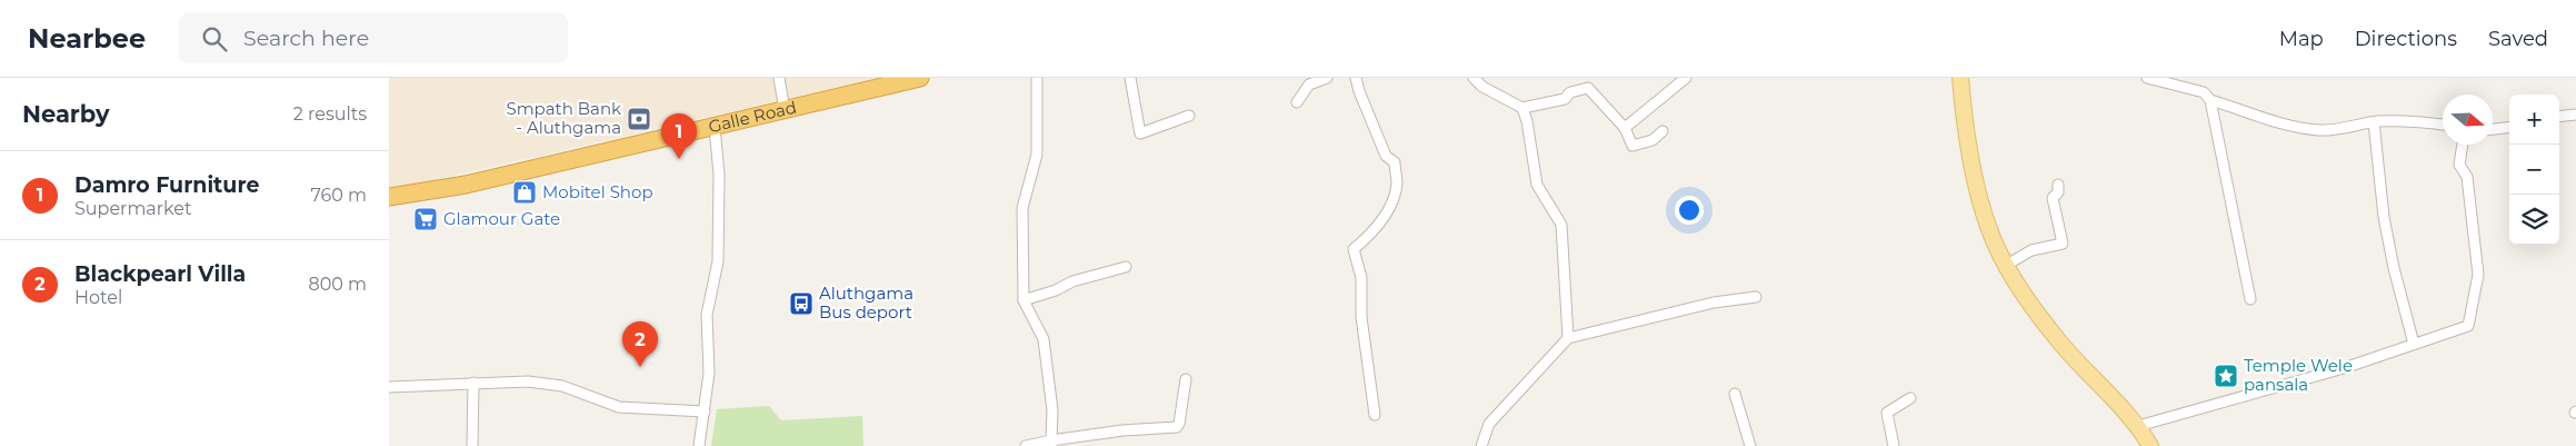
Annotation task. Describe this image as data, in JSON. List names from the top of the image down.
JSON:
{
  "streets": {
    "highway": ["Galle Road"]
  },
  "places": {
    "bank": ["Smpath Bank - Aluthgama"],
    "shop": ["Mobitel Shop"],
    "supermarket": ["Glamour Gate"],
    "bus stop": ["Aluthgama Bus deport"],
    "place": ["Temple Wele pansala"]
  },
  "north": "right",
  "page": {
    "header": "Nearbee",
    "search": "Search here",
    "nav": ["Map", "Directions", "Saved"],
    "heading": ["Nearby", "2 results"],
    "map_buttons": ["+", "−"],
    "pins": ["1", "2"],
    "list": [
      {
        "mark": "1",
        "name": "Damro Furniture",
        "note": "Supermarket",
        "value": "760 m"
      },
      {
        "mark": "2",
        "name": "Blackpearl Villa",
        "note": "Hotel",
        "value": "800 m"
      }
    ]
  }
}
